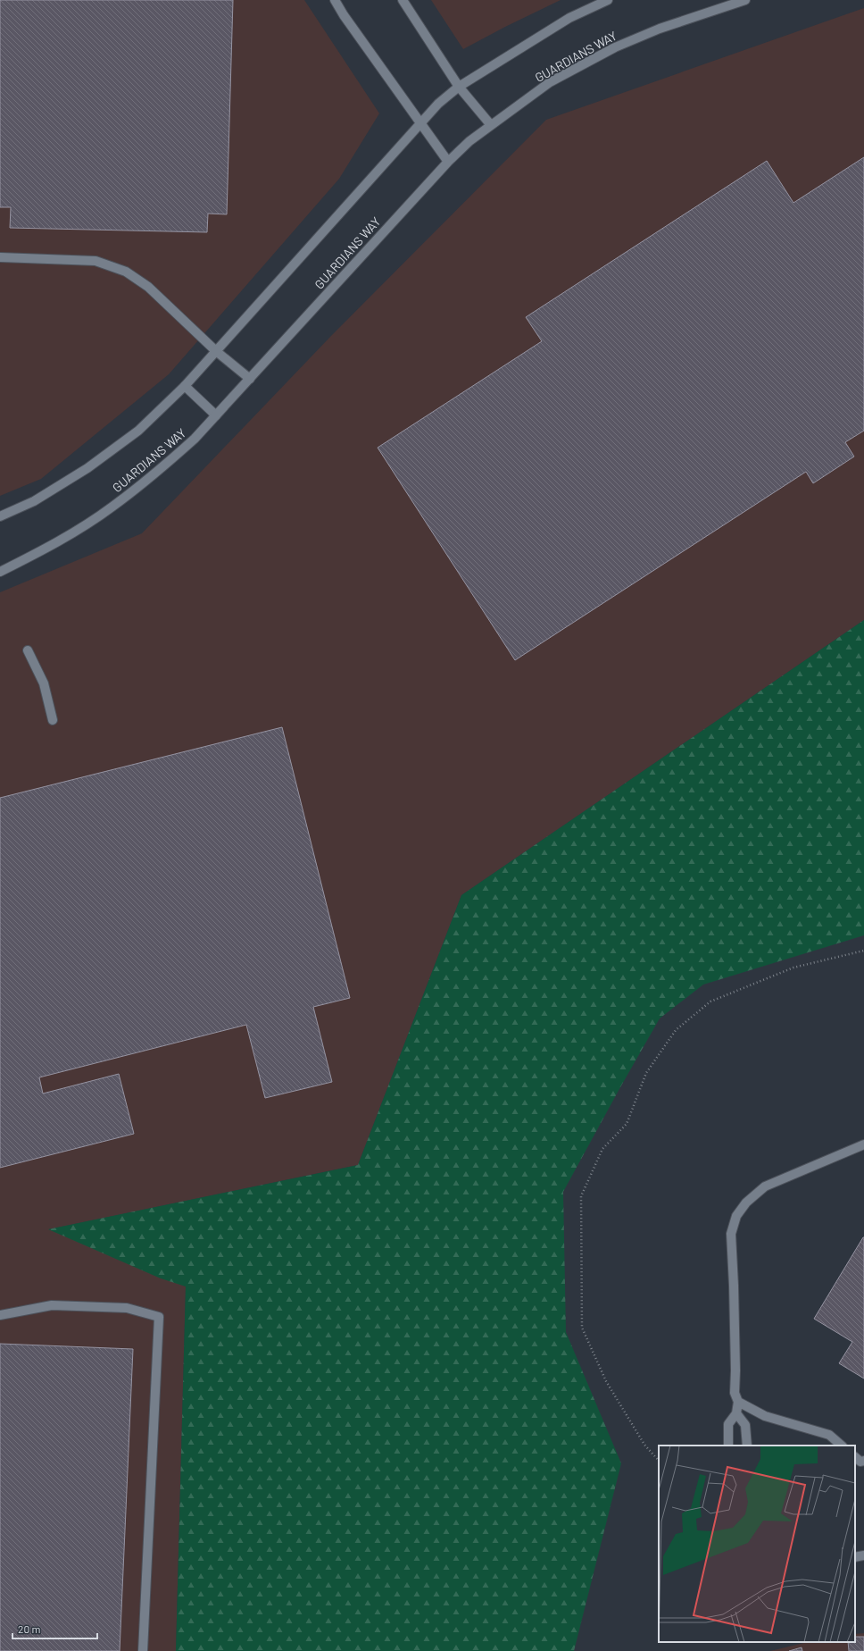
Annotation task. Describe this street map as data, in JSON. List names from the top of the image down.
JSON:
{
  "streets": {
    "street": ["GUARDIANS WAY"]
  },
  "scale_bar": "20 m"
}
